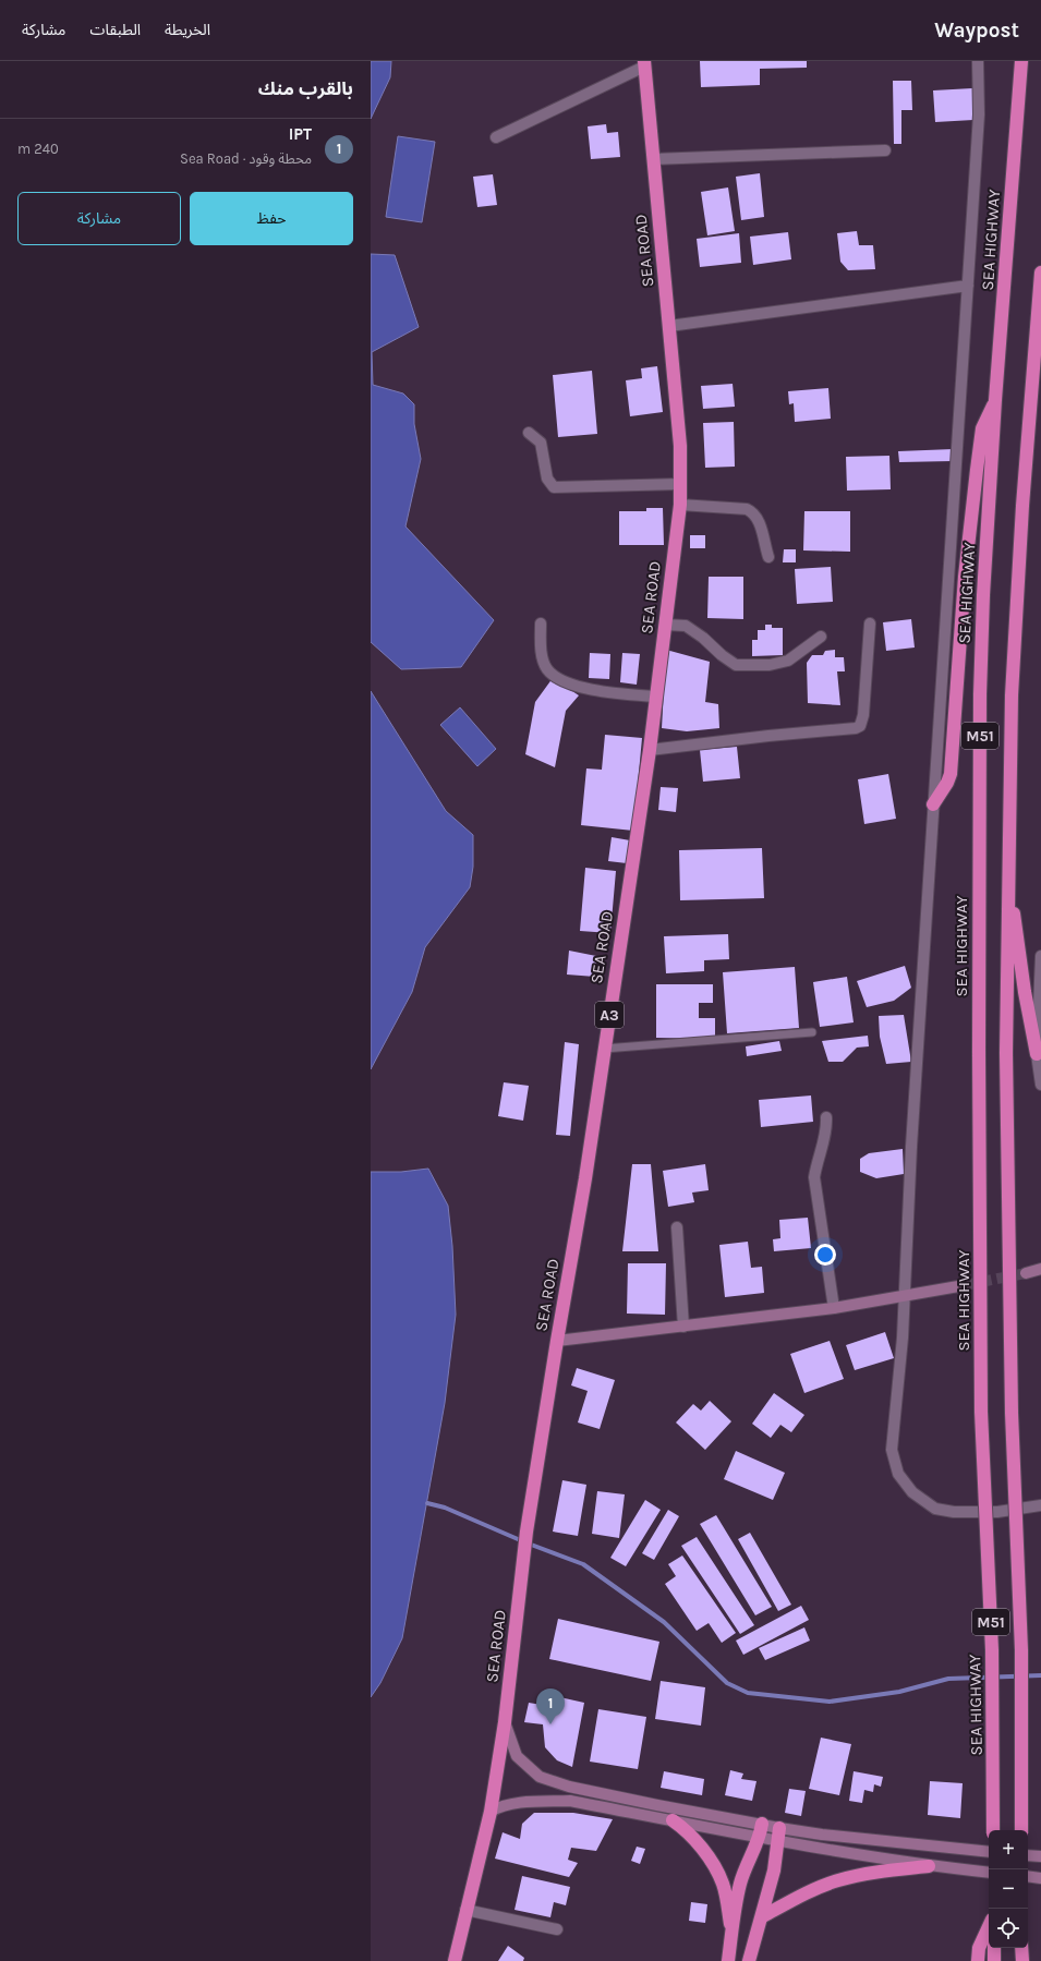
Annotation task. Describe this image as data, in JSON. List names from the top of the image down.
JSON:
{
  "streets": {
    "highway": [
      "SEA HIGHWAY",
      "SEA ROAD",
      "M51",
      "A3"
    ]
  },
  "page": {
    "header": "Waypost",
    "nav": ["الخريطة", "الطبقات", "مشاركة"],
    "heading": "بالقرب منك",
    "list": [
      {
        "mark": "1",
        "name": "IPT",
        "note": "محطة وقود · Sea Road",
        "value": "240 m"
      }
    ],
    "buttons": ["حفظ", "مشاركة"],
    "pins": "1",
    "map_buttons": ["+", "−"]
  }
}
